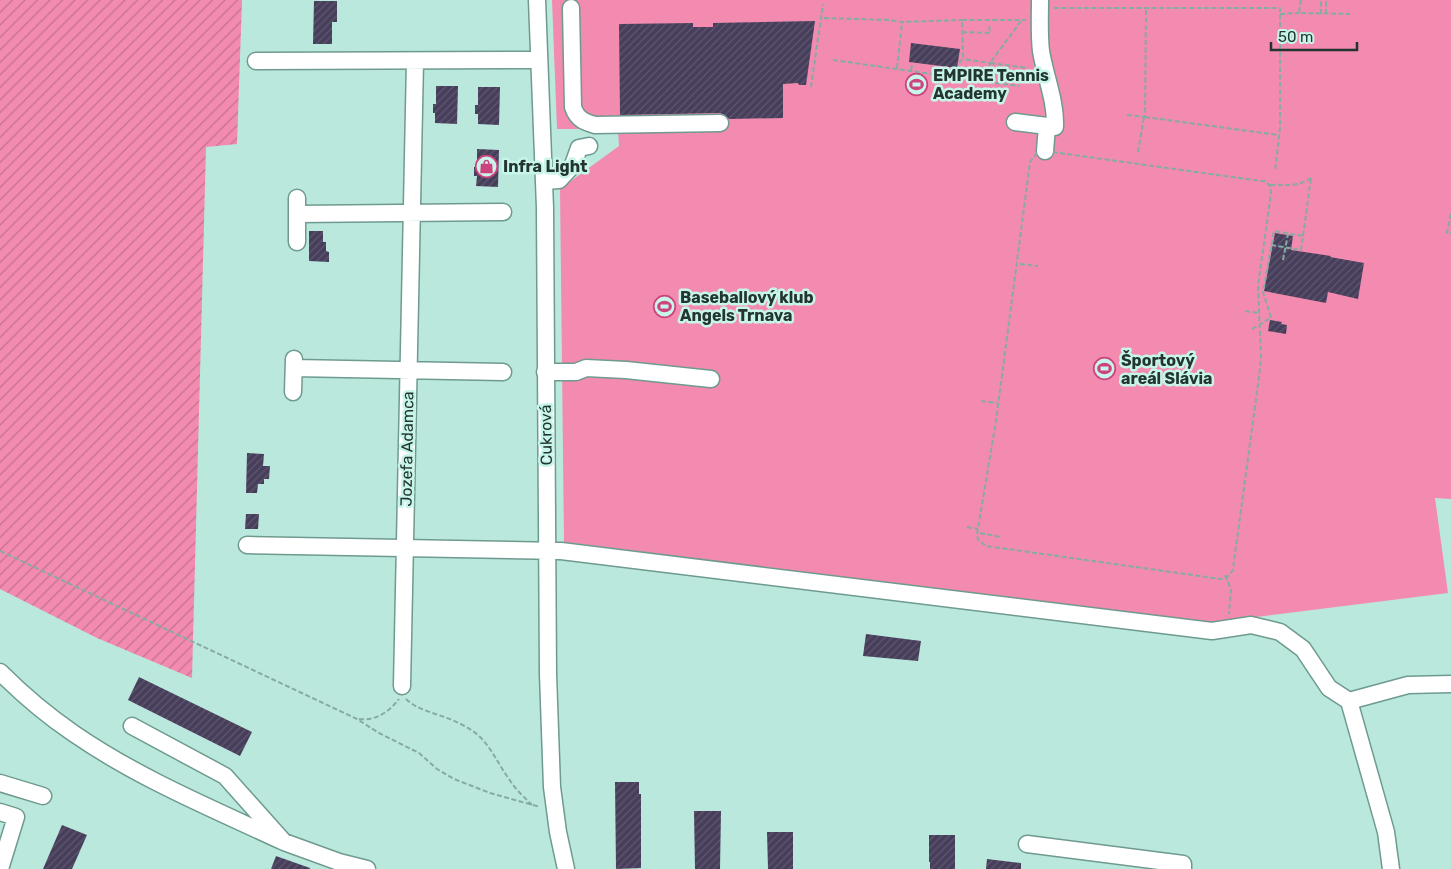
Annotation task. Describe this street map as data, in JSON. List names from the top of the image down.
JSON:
{
  "streets": {
    "street": ["Cukrová", "Jozefa Adamca"]
  },
  "places": {
    "sports": ["EMPIRE Tennis Academy", "Baseballový klub Angels Trnava", "Športový areál Slávia"],
    "shop": ["Infra Light"]
  },
  "scale_bar": "50 m"
}
